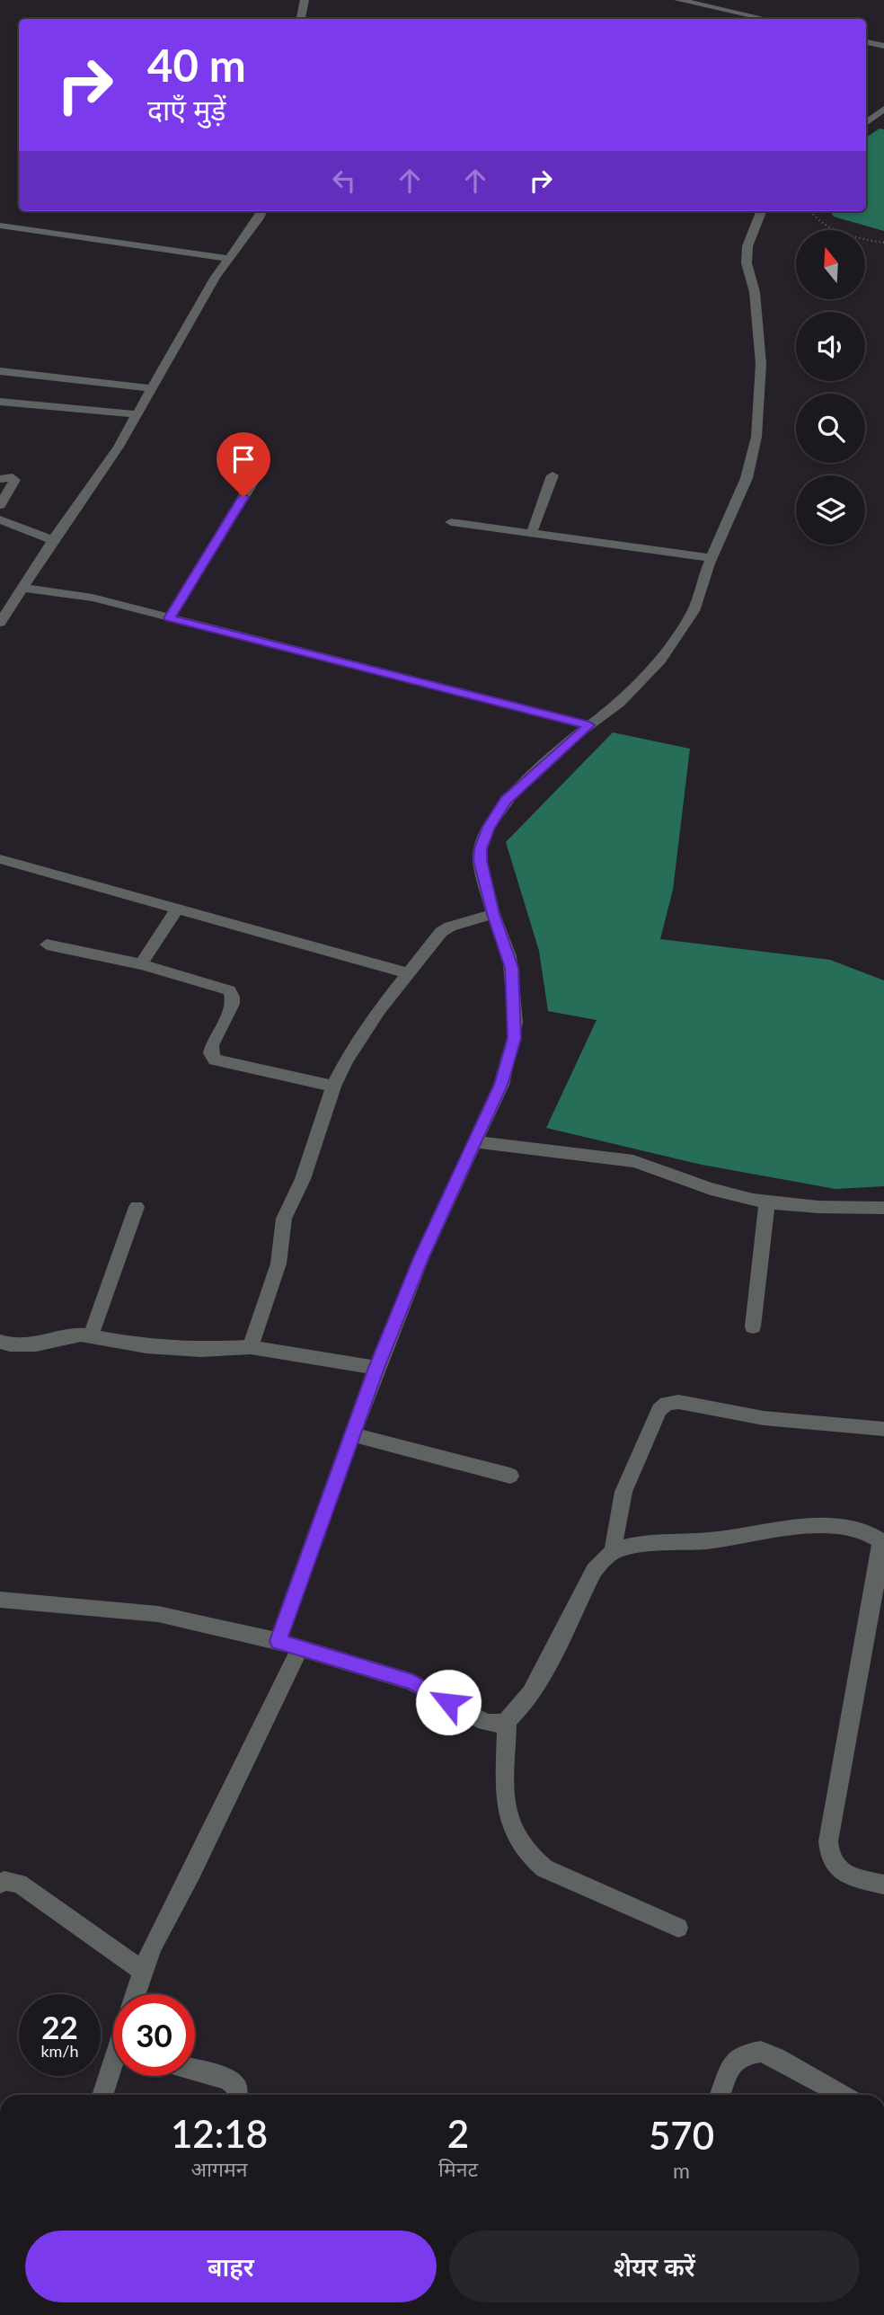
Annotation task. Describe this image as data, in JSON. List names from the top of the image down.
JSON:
{
  "north": "top",
  "page": {
    "turn": ["40 m", "दाएँ मुड़ें"],
    "speed": "22 km/h",
    "limit": "30",
    "eta": [
      "12:18",
      "आगमन",
      "2",
      "मिनट",
      "570",
      "m"
    ],
    "buttons": ["बाहर", "शेयर करें"]
  }
}
